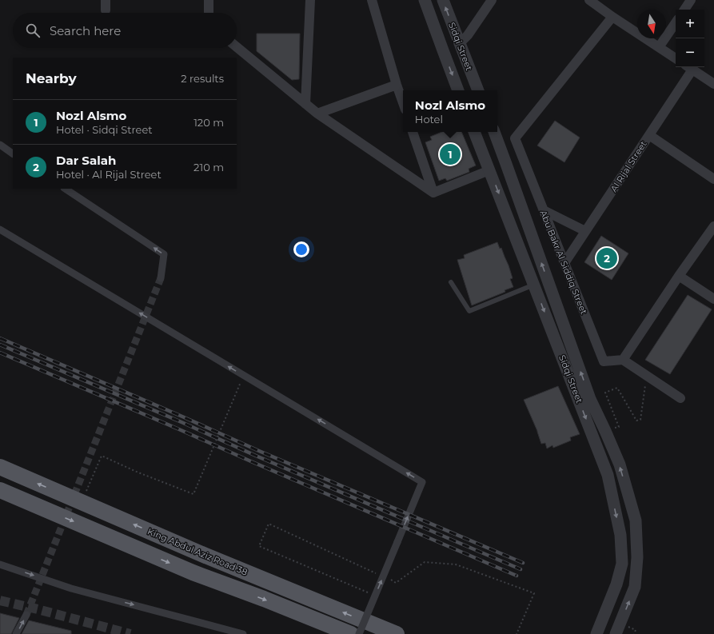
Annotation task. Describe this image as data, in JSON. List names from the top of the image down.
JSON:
{
  "streets": {
    "main road": ["King Abdul Aziz Road 38"],
    "street": ["Sidqi Street", "Al Rijal Street", "Abu Bakr Al Siddiq Street"]
  },
  "crossings": [
    ["Al Rijal Street", "Abu Bakr Al Siddiq Street"]
  ],
  "north": "bottom",
  "page": {
    "map_buttons": ["+", "−"],
    "search": "Search here",
    "heading": ["Nearby", "2 results"],
    "popup": ["Nozl Alsmo", "Hotel"],
    "list": [
      {
        "mark": "1",
        "name": "Nozl Alsmo",
        "note": "Hotel · Sidqi Street",
        "value": "120 m"
      },
      {
        "mark": "2",
        "name": "Dar Salah",
        "note": "Hotel · Al Rijal Street",
        "value": "210 m"
      }
    ],
    "pins": ["1", "2"]
  }
}
